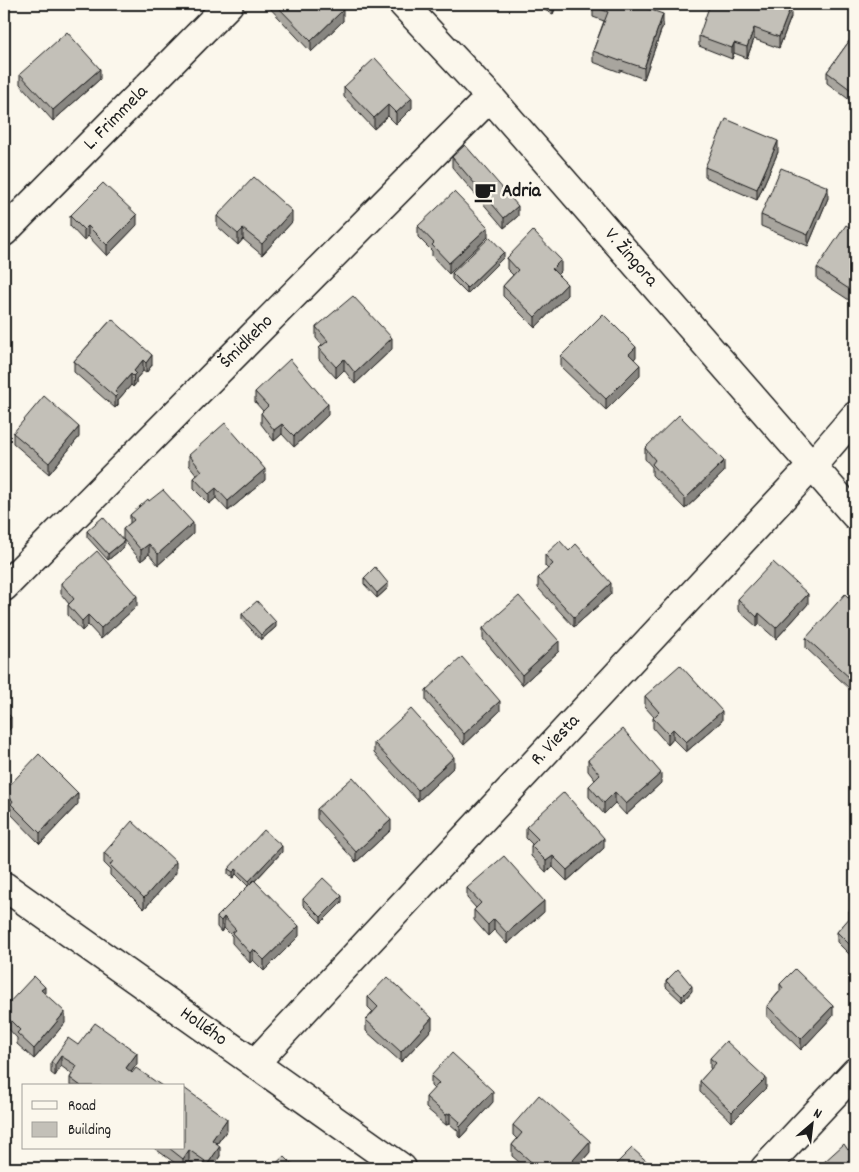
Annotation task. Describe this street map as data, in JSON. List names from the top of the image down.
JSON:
{
  "streets": {
    "street": [
      "L. Frimmela",
      "V. Žingora",
      "Šmidkeho",
      "R. Viesta",
      "Hollého"
    ]
  },
  "crossings": [
    ["V. Žingora", "Šmidkeho"],
    ["V. Žingora", "R. Viesta"],
    ["R. Viesta", "Hollého"]
  ],
  "places": {
    "cafe": ["Adria"]
  },
  "legend": ["Road", "Building"],
  "north": "top right"
}
